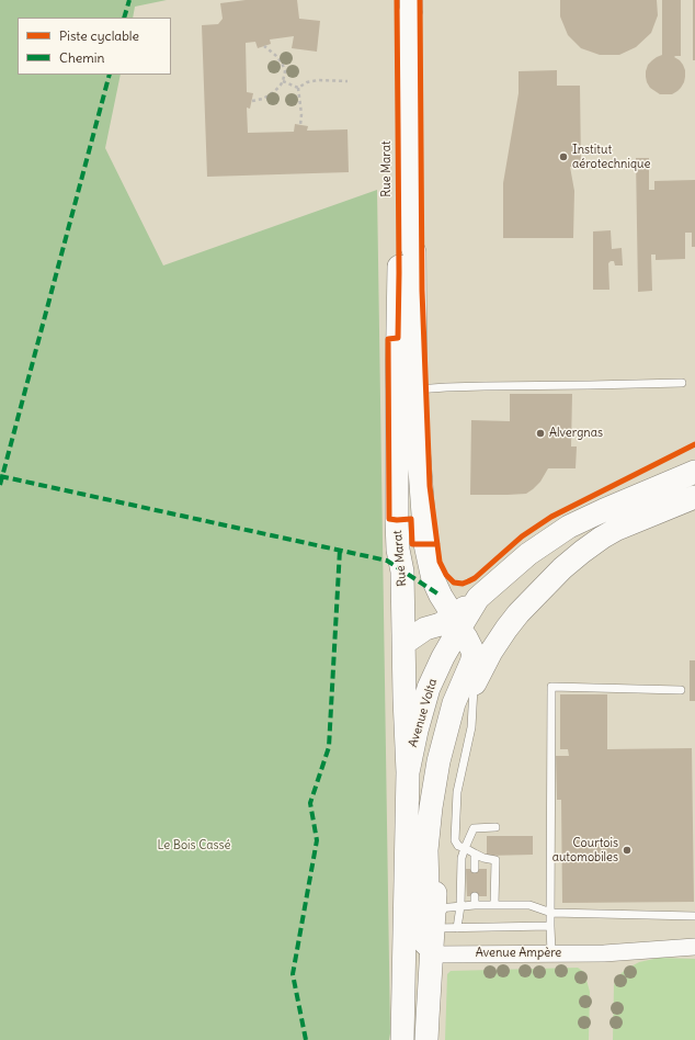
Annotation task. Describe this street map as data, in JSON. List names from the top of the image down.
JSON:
{
  "streets": {
    "main road": ["Rue Marat", "Avenue Volta"],
    "street": ["Avenue Ampère"]
  },
  "crossings": [
    ["Rue Marat", "Avenue Volta"]
  ],
  "parks": ["Le Bois Cassé"],
  "places": ["Institut aérotechnique", "Alvergnas", "Courtois automobiles"],
  "legend": ["Piste cyclable", "Chemin"]
}
